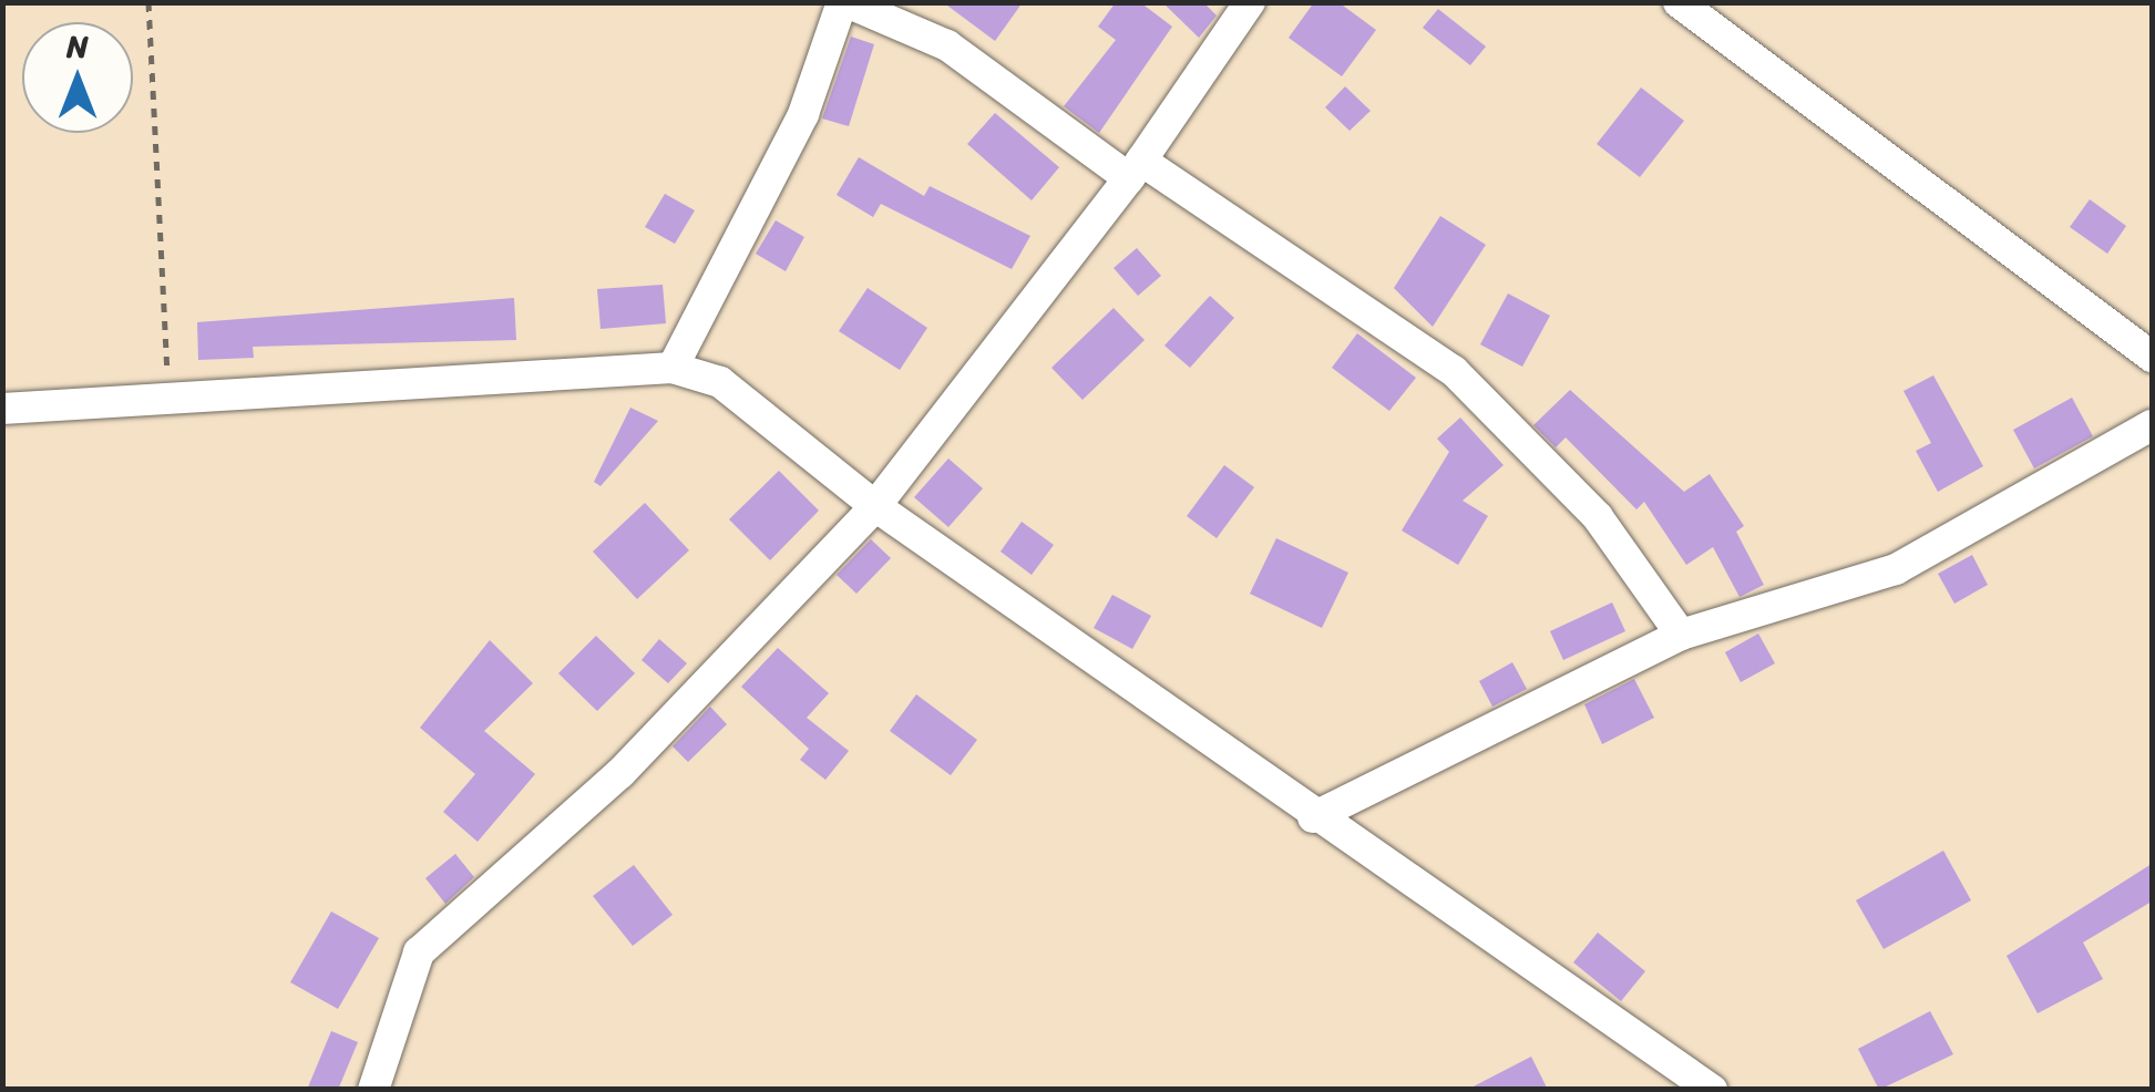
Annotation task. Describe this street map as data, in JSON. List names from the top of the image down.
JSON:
{
  "north": "top"
}
